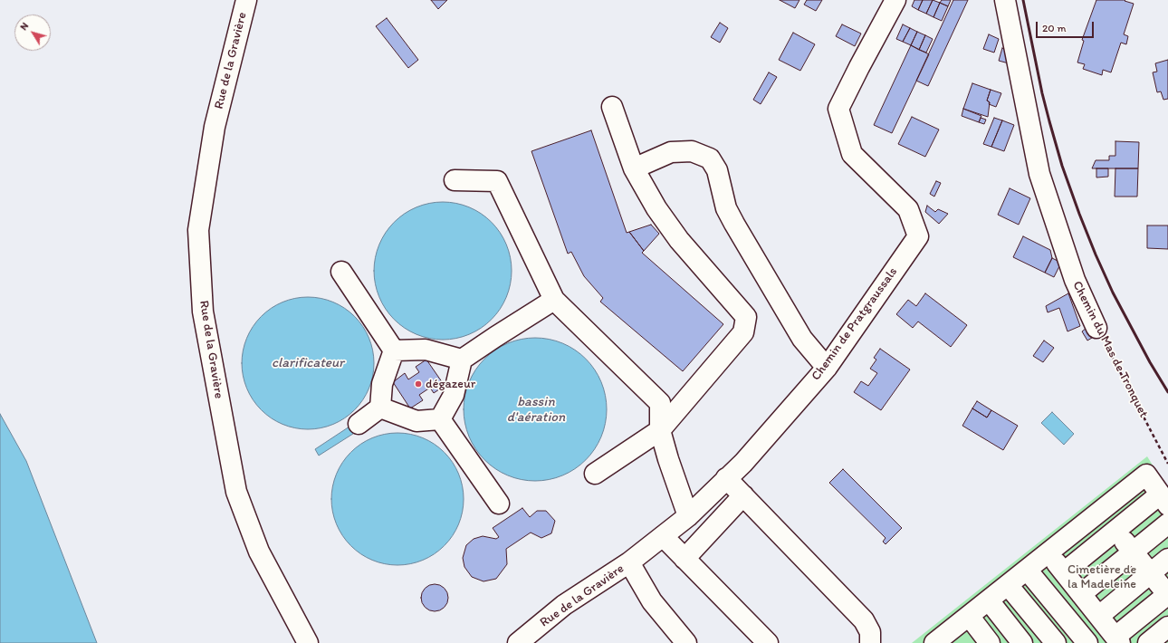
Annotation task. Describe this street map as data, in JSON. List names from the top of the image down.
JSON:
{
  "streets": {
    "street": ["Rue de la Gravière", "Chemin de Pratgraussals", "Chemin du Mas de Tronquet"]
  },
  "crossings": [
    ["Rue de la Gravière", "Chemin de Pratgraussals"]
  ],
  "water": ["clarificateur", "bassin d'aération"],
  "parks": ["Cimetière de la Madeleine"],
  "places": ["dégazeur"],
  "scale_bar": "20 m",
  "north": "top left"
}
